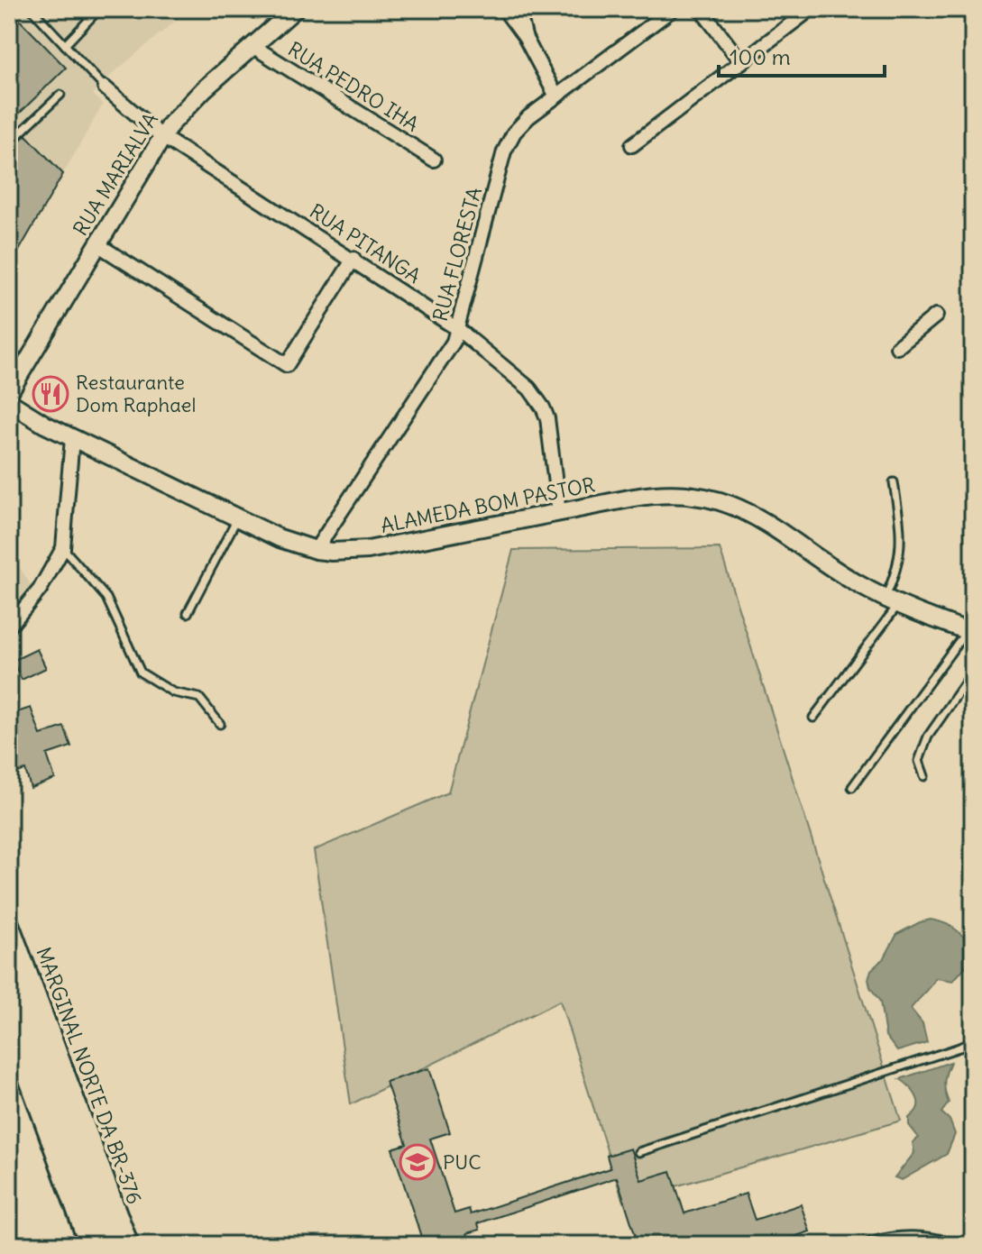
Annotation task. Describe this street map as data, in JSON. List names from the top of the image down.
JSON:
{
  "streets": {
    "main road": ["RUA MARIALVA", "ALAMEDA BOM PASTOR", "MARGINAL NORTE DA BR-376"],
    "street": ["RUA PEDRO IHA", "RUA PITANGA", "RUA FLORESTA"]
  },
  "crossings": [
    ["RUA PEDRO IHA", "RUA MARIALVA"],
    ["RUA MARIALVA", "RUA PITANGA"],
    ["RUA PITANGA", "RUA FLORESTA"],
    ["RUA PITANGA", "ALAMEDA BOM PASTOR"],
    ["RUA FLORESTA", "ALAMEDA BOM PASTOR"]
  ],
  "places": {
    "restaurant": ["Restaurante Dom Raphael"],
    "school or university": ["PUC"]
  },
  "scale_bar": "100 m"
}
